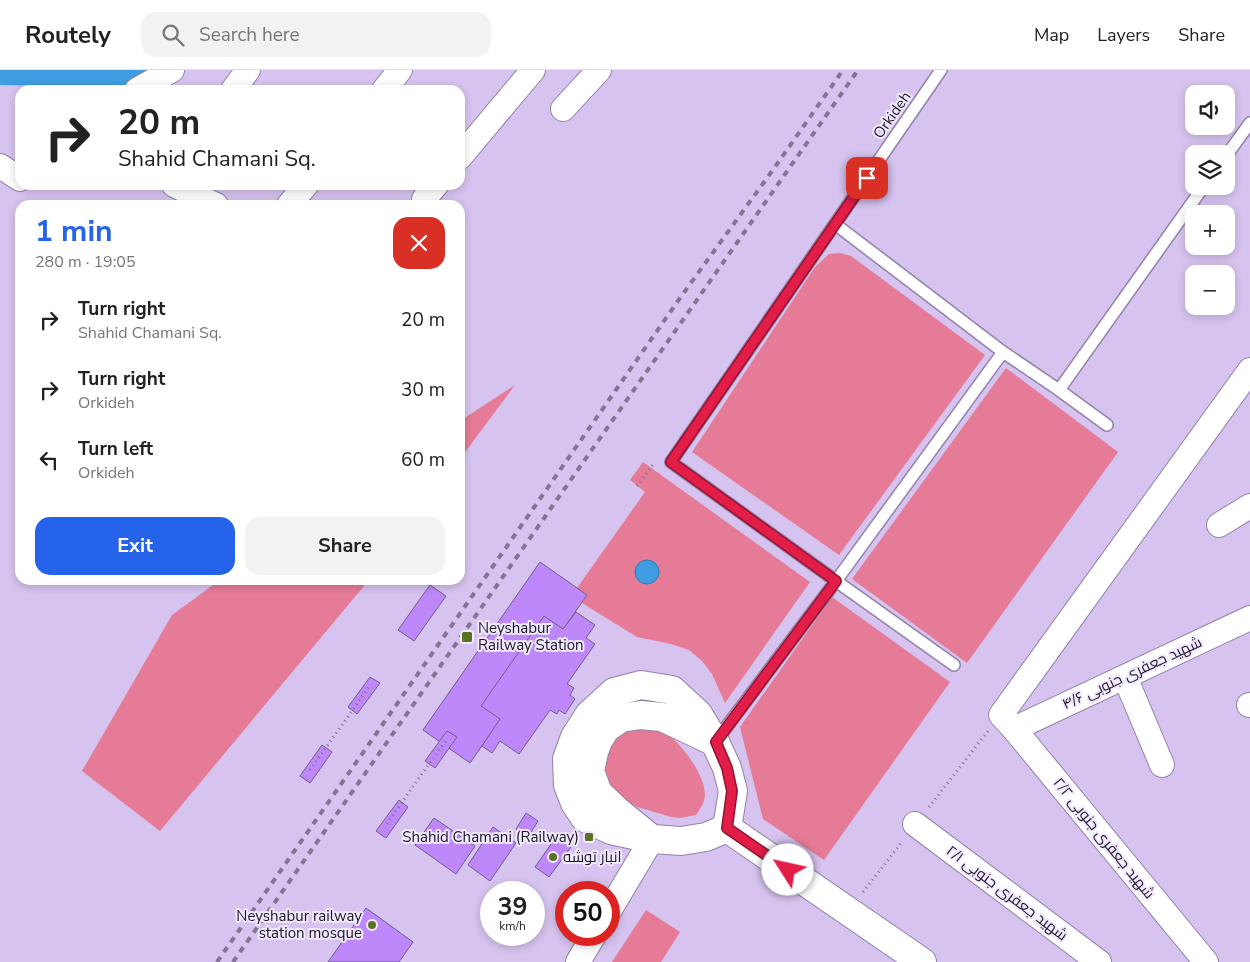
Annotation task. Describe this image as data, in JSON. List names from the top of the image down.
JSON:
{
  "streets": {
    "street": ["شهید جعفری جنوبی ۴/۶", "شهید جعفری جنوبی ۲/۲", "شهید جعفری جنوبی ۲/۱"],
    "lane": ["Orkideh"]
  },
  "crossings": [
    ["شهید جعفری جنوبی ۴/۶", "شهید جعفری جنوبی ۲/۲"]
  ],
  "places": {
    "transit": ["Neyshabur Railway Station", "Shahid Chamani (Railway)"],
    "other": ["انبار توشه", "Neyshabur railway station mosque"]
  },
  "page": {
    "header": "Routely",
    "search": "Search here",
    "nav": ["Map", "Layers", "Share"],
    "map_buttons": ["+", "−"],
    "turn": ["20 m", "Shahid Chamani Sq."],
    "heading": ["1 min", "280 m · 19:05"],
    "list": [
      {
        "name": "Turn right",
        "note": "Shahid Chamani Sq.",
        "value": "20 m"
      },
      {
        "name": "Turn right",
        "note": "Orkideh",
        "value": "30 m"
      },
      {
        "name": "Turn left",
        "note": "Orkideh",
        "value": "60 m"
      }
    ],
    "buttons": ["Exit", "Share"],
    "speed": "39 km/h",
    "limit": "50"
  }
}
